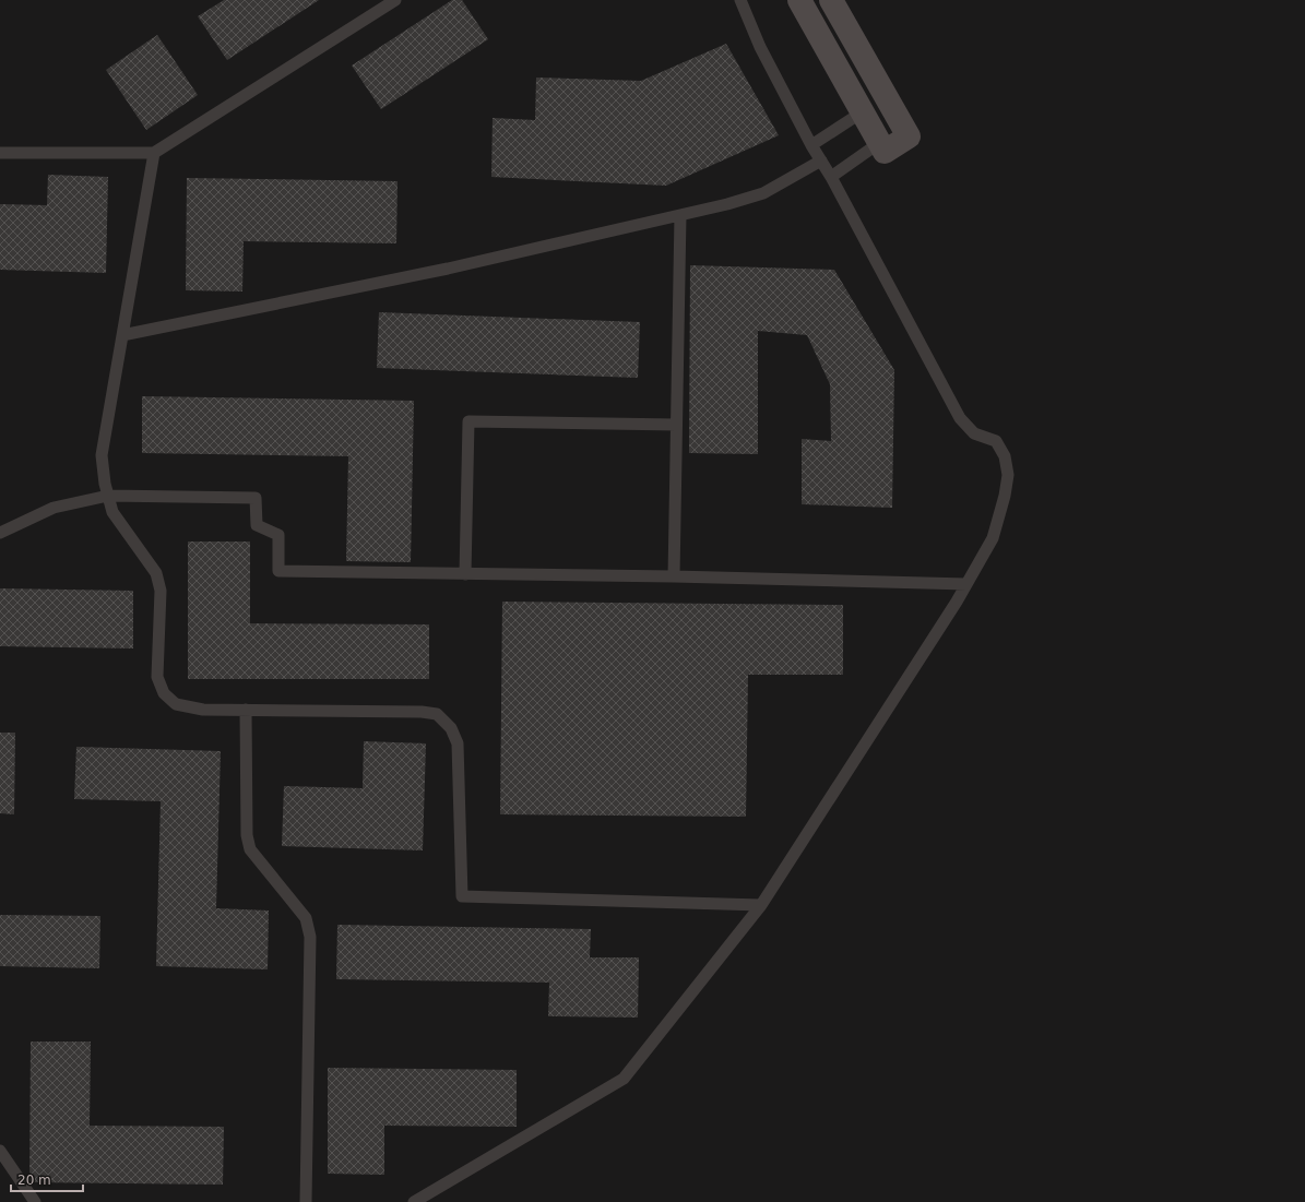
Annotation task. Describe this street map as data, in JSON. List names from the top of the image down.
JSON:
{
  "scale_bar": "20 m"
}
